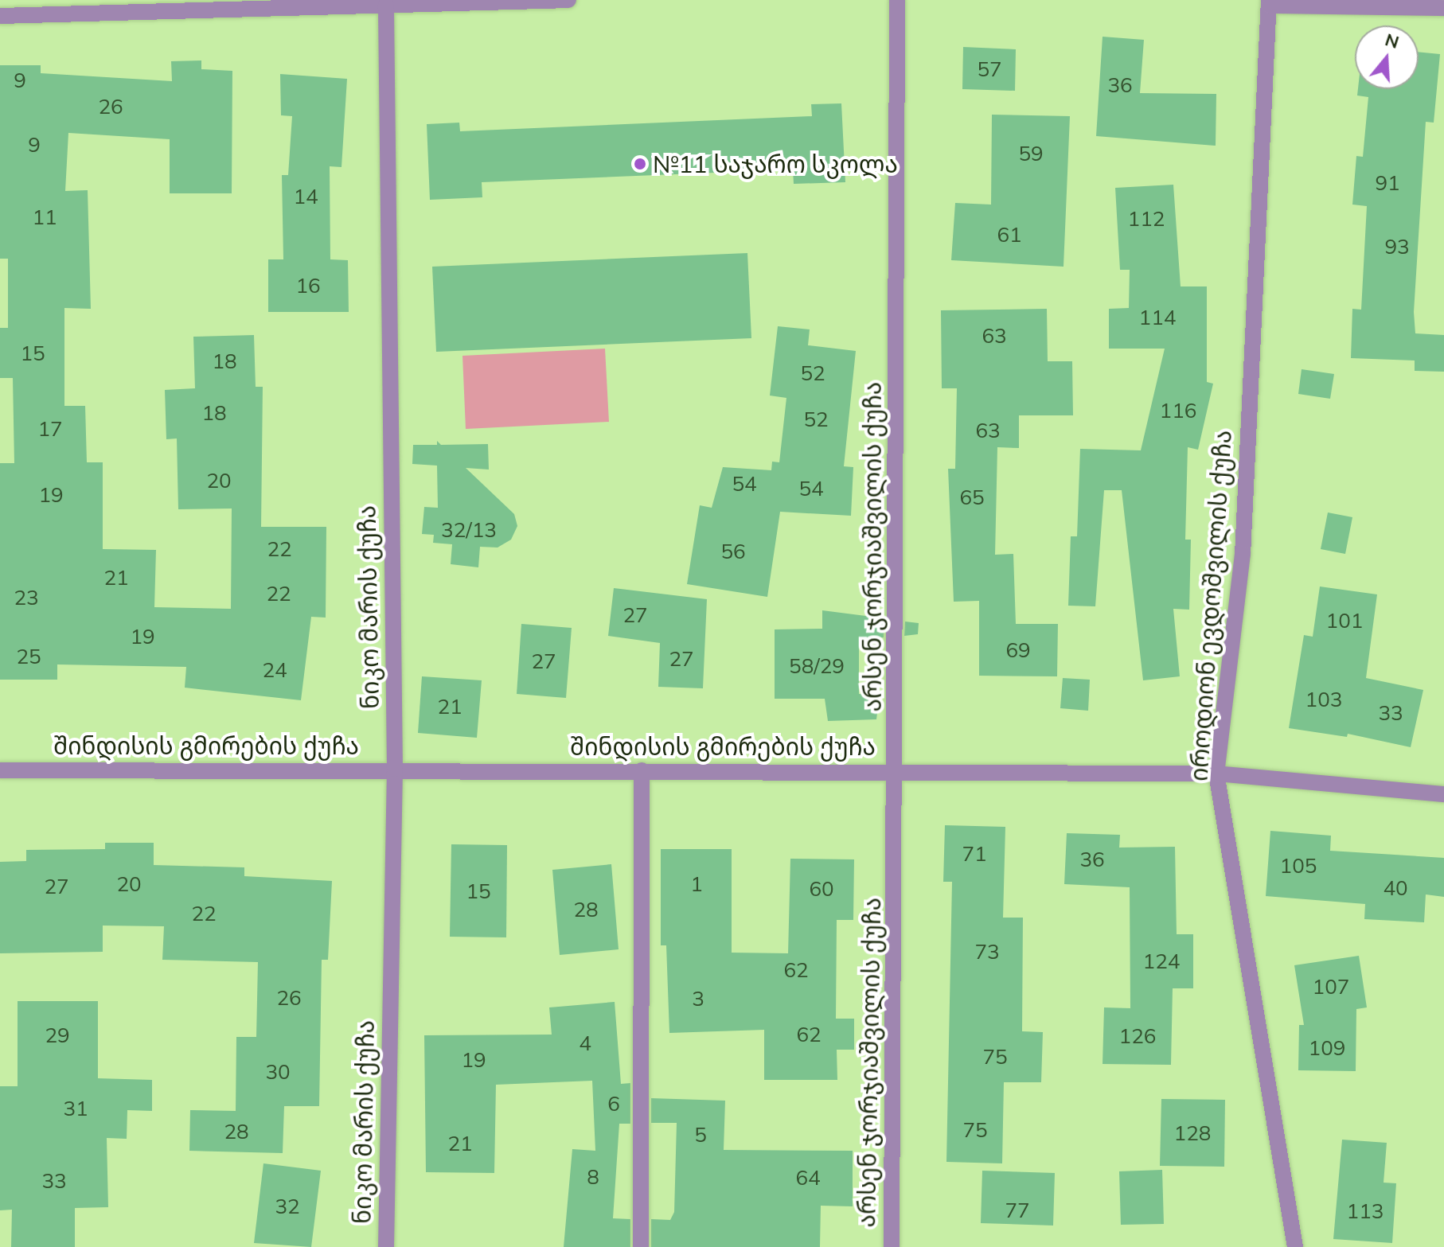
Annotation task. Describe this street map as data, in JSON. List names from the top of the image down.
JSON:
{
  "streets": {
    "street": [
      "არსენ ჯორჯიაშვილის ქუჩა",
      "იროდიონ ევდოშვილის ქუჩა",
      "ნიკო მარის ქუჩა",
      "შინდისის გმირების ქუჩა"
    ]
  },
  "crossings": [
    ["არსენ ჯორჯიაშვილის ქუჩა", "შინდისის გმირების ქუჩა"],
    ["იროდიონ ევდოშვილის ქუჩა", "შინდისის გმირების ქუჩა"],
    ["ნიკო მარის ქუჩა", "შინდისის გმირების ქუჩა"]
  ],
  "places": ["№11 საჯარო სკოლა"],
  "house_numbers": [
    "57",
    "9",
    "36",
    "26",
    "9",
    "59",
    "91",
    "14",
    "11",
    "112",
    "61",
    "93",
    "16",
    "114",
    "63",
    "15",
    "18",
    "52",
    "116",
    "18",
    "52",
    "17",
    "63",
    "20",
    "54",
    "54",
    "19",
    "65",
    "32/13",
    "22",
    "56",
    "21",
    "22",
    "23",
    "27",
    "101",
    "19",
    "69",
    "25",
    "27",
    "27",
    "58/29",
    "24",
    "103",
    "21",
    "33",
    "71",
    "36",
    "105",
    "20",
    "1",
    "27",
    "40",
    "60",
    "15",
    "28",
    "22",
    "73",
    "124",
    "62",
    "107",
    "26",
    "3",
    "62",
    "29",
    "126",
    "4",
    "109",
    "75",
    "19",
    "30",
    "6",
    "31",
    "75",
    "28",
    "128",
    "5",
    "21",
    "8",
    "64",
    "33",
    "32",
    "77",
    "113"
  ],
  "north": "top"
}
